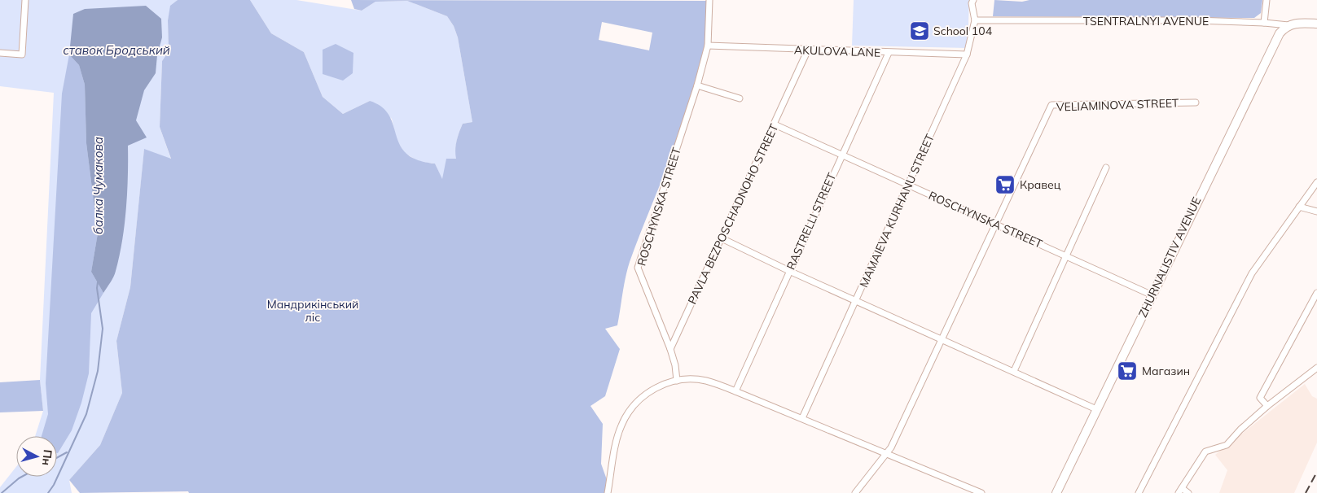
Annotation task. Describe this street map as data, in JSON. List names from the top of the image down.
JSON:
{
  "streets": {
    "main road": ["TSENTRALNYI AVENUE", "ZHURNALISTIV AVENUE"],
    "street": [
      "AKULOVA LANE",
      "VELIAMINOVA STREET",
      "ROSCHYNSKA STREET",
      "MAMAIEVA KURHANU STREET",
      "PAVLA BEZPOSCHADNOHO STREET",
      "RASTRELLI STREET"
    ]
  },
  "crossings": [
    ["TSENTRALNYI AVENUE", "MAMAIEVA KURHANU STREET"],
    ["TSENTRALNYI AVENUE", "ZHURNALISTIV AVENUE"],
    ["AKULOVA LANE", "ROSCHYNSKA STREET"],
    ["AKULOVA LANE", "MAMAIEVA KURHANU STREET"],
    ["AKULOVA LANE", "PAVLA BEZPOSCHADNOHO STREET"],
    ["AKULOVA LANE", "RASTRELLI STREET"],
    ["VELIAMINOVA STREET", "ROSCHYNSKA STREET"],
    ["ROSCHYNSKA STREET", "MAMAIEVA KURHANU STREET"],
    ["ROSCHYNSKA STREET", "PAVLA BEZPOSCHADNOHO STREET"],
    ["ROSCHYNSKA STREET", "RASTRELLI STREET"],
    ["ROSCHYNSKA STREET", "ZHURNALISTIV AVENUE"]
  ],
  "water": ["ставок Бродський", "балка Чумакова"],
  "parks": ["Мандрикінський ліс"],
  "places": {
    "school or university": ["School 104"],
    "supermarket": ["Кравец", "Магазин"]
  },
  "north": "right"
}
